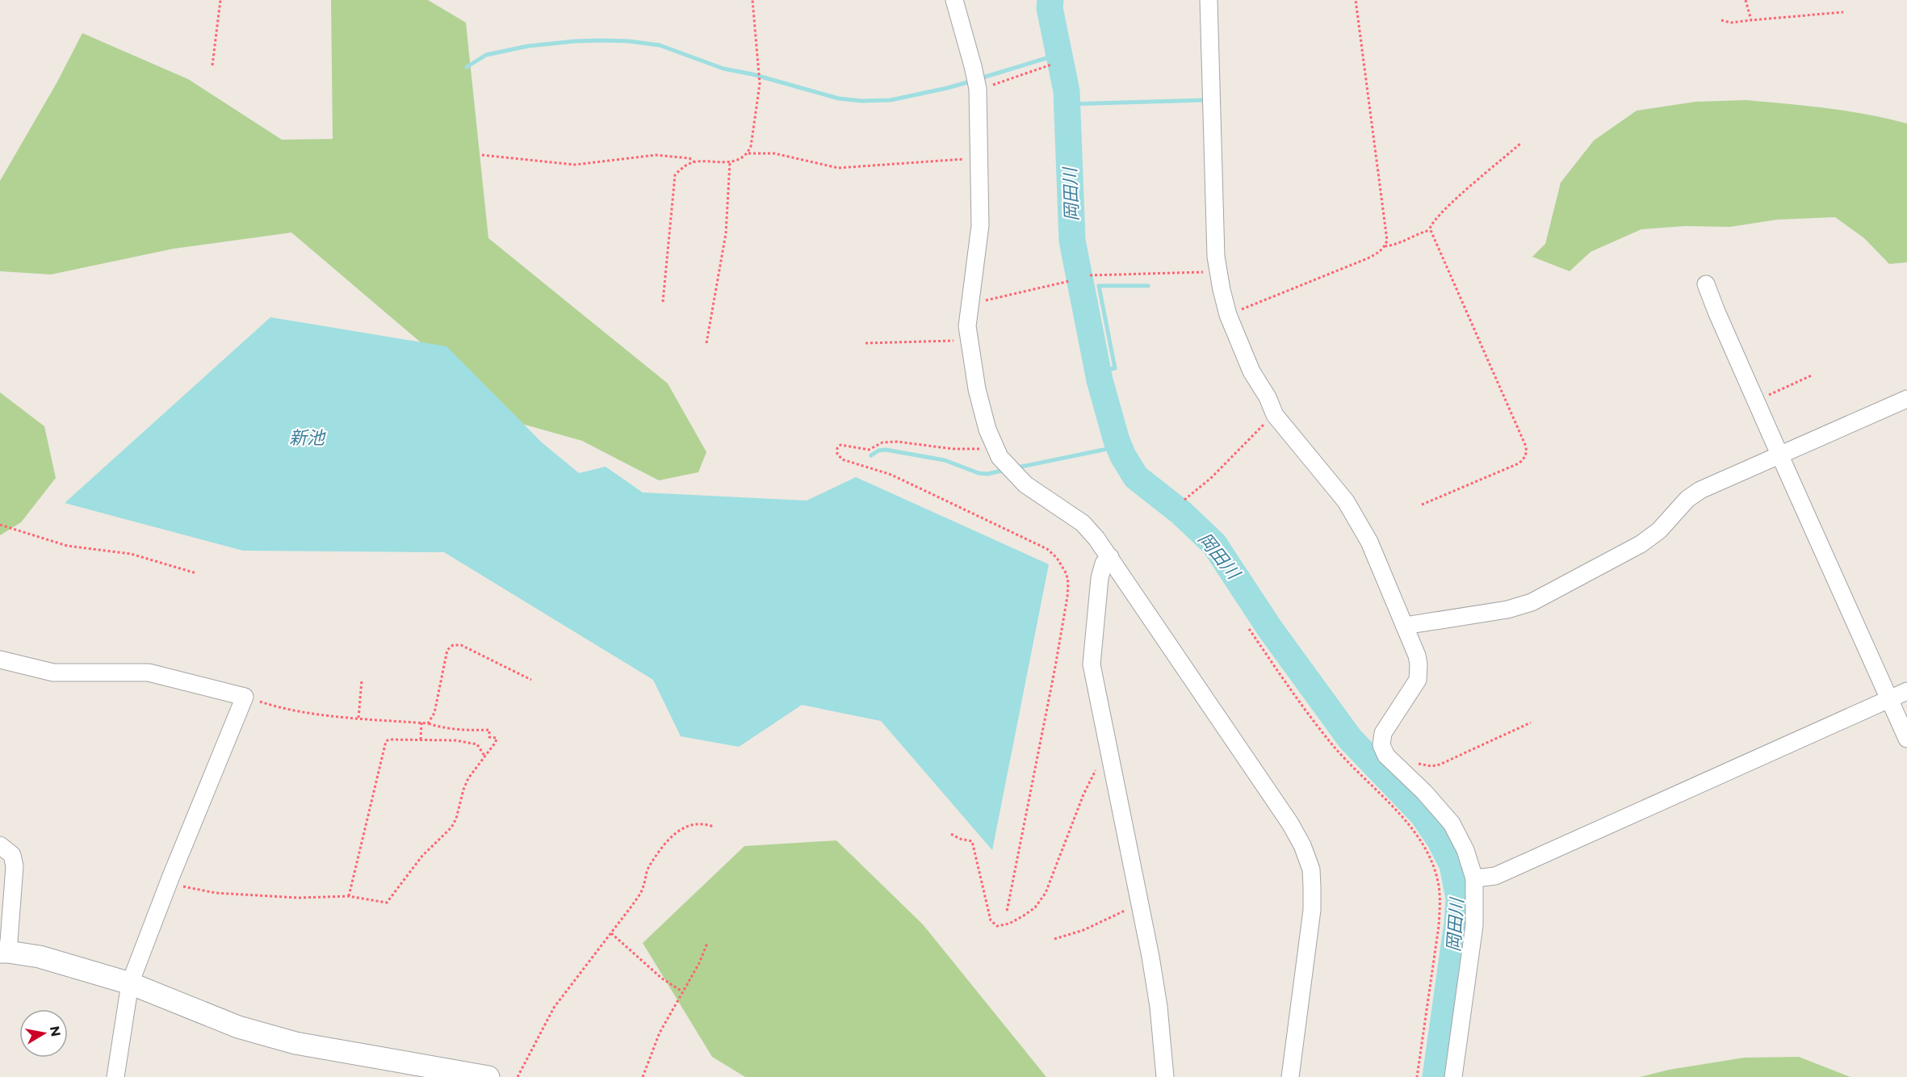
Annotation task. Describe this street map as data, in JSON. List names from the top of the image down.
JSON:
{
  "water": ["岡田川", "新池"],
  "north": "right"
}
